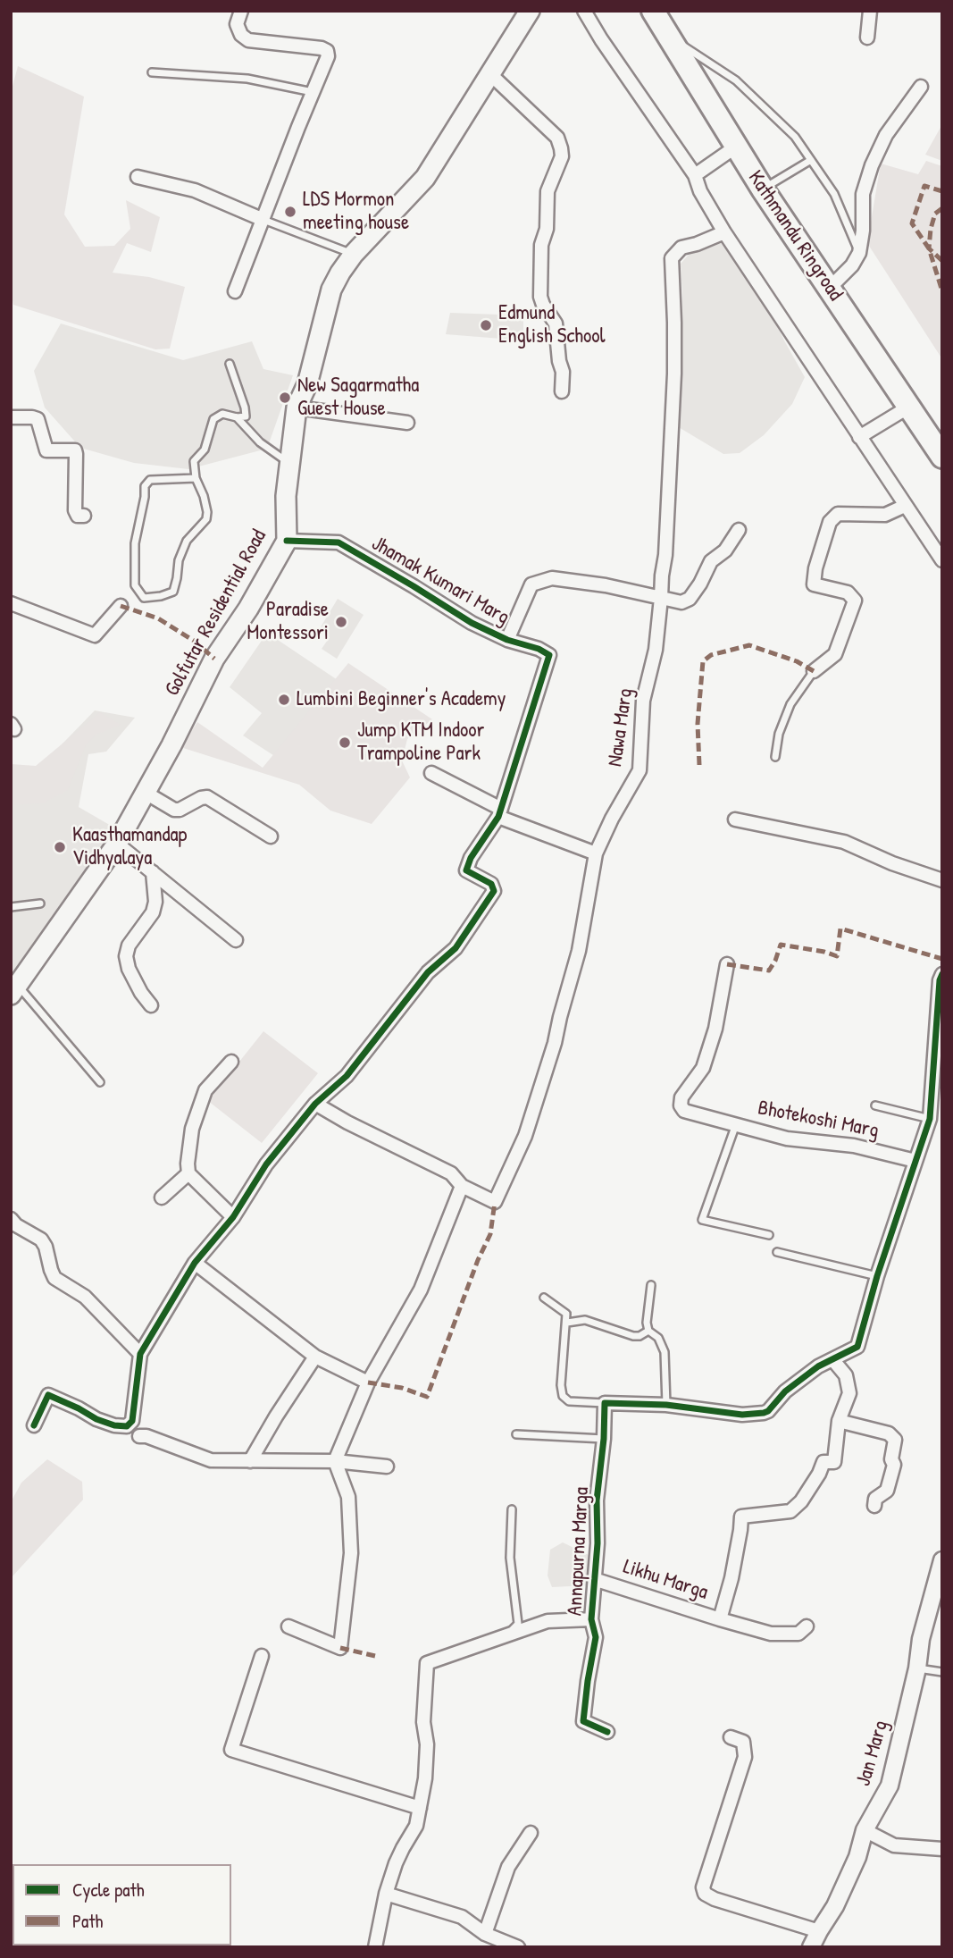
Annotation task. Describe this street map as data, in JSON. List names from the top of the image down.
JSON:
{
  "streets": {
    "highway": ["Kathmandu Ringroad"],
    "main road": ["Golfutar Residential Road"],
    "street": [
      "Jhamak Kumari Marg",
      "Nawa Marg",
      "Bhotekoshi Marg",
      "Annapurna Marga",
      "Likhu Marga",
      "Jan Marg"
    ]
  },
  "crossings": [
    ["Jhamak Kumari Marg", "Golfutar Residential Road"],
    ["Annapurna Marga", "Likhu Marga"]
  ],
  "places": [
    "LDS Mormon meeting house",
    "Edmund English School",
    "New Sagarmatha Guest House",
    "Paradise Montessori",
    "Lumbini Beginner's Academy",
    "Jump KTM Indoor Trampoline Park",
    "Kaasthamandap Vidhyalaya"
  ],
  "legend": ["Cycle path", "Path"]
}
